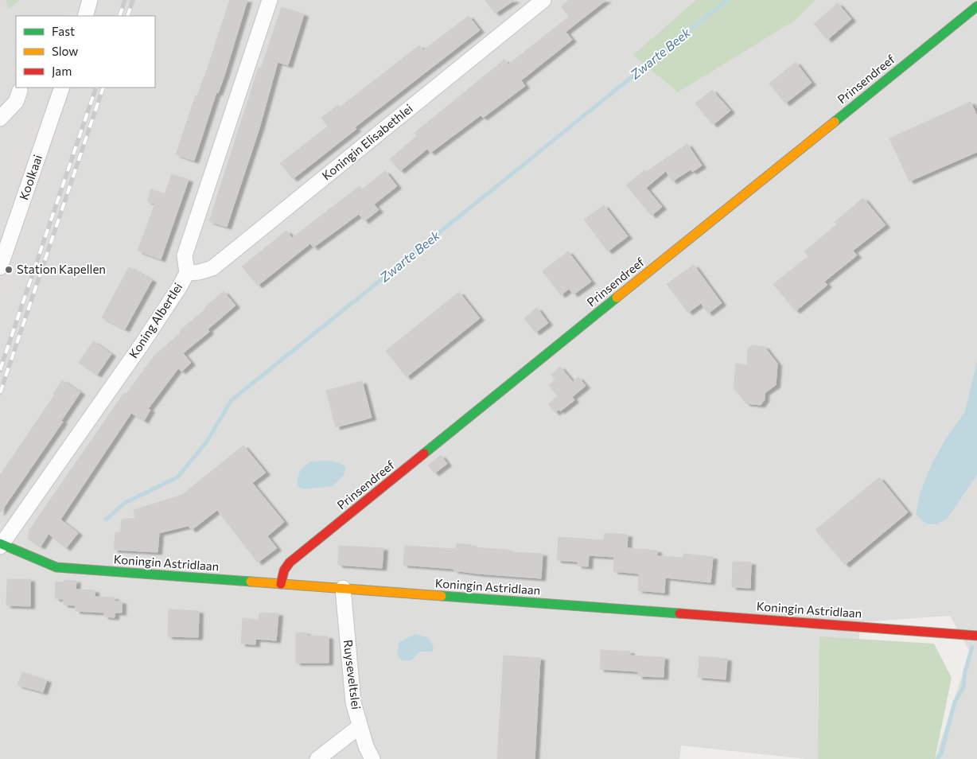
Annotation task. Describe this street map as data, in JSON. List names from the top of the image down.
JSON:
{
  "streets": {
    "street": [
      "Prinsendreef",
      "Koningin Elisabethlei",
      "Koolkaai",
      "Koning Albertlei",
      "Koningin Astridlaan",
      "Ruyseveltslei"
    ]
  },
  "crossings": [
    ["Prinsendreef", "Koningin Astridlaan"],
    ["Koningin Elisabethlei", "Koning Albertlei"],
    ["Koning Albertlei", "Koningin Astridlaan"],
    ["Koningin Astridlaan", "Ruyseveltslei"]
  ],
  "water": ["Zwarte Beek"],
  "places": ["Station Kapellen"],
  "legend": ["Fast", "Slow", "Jam"]
}
